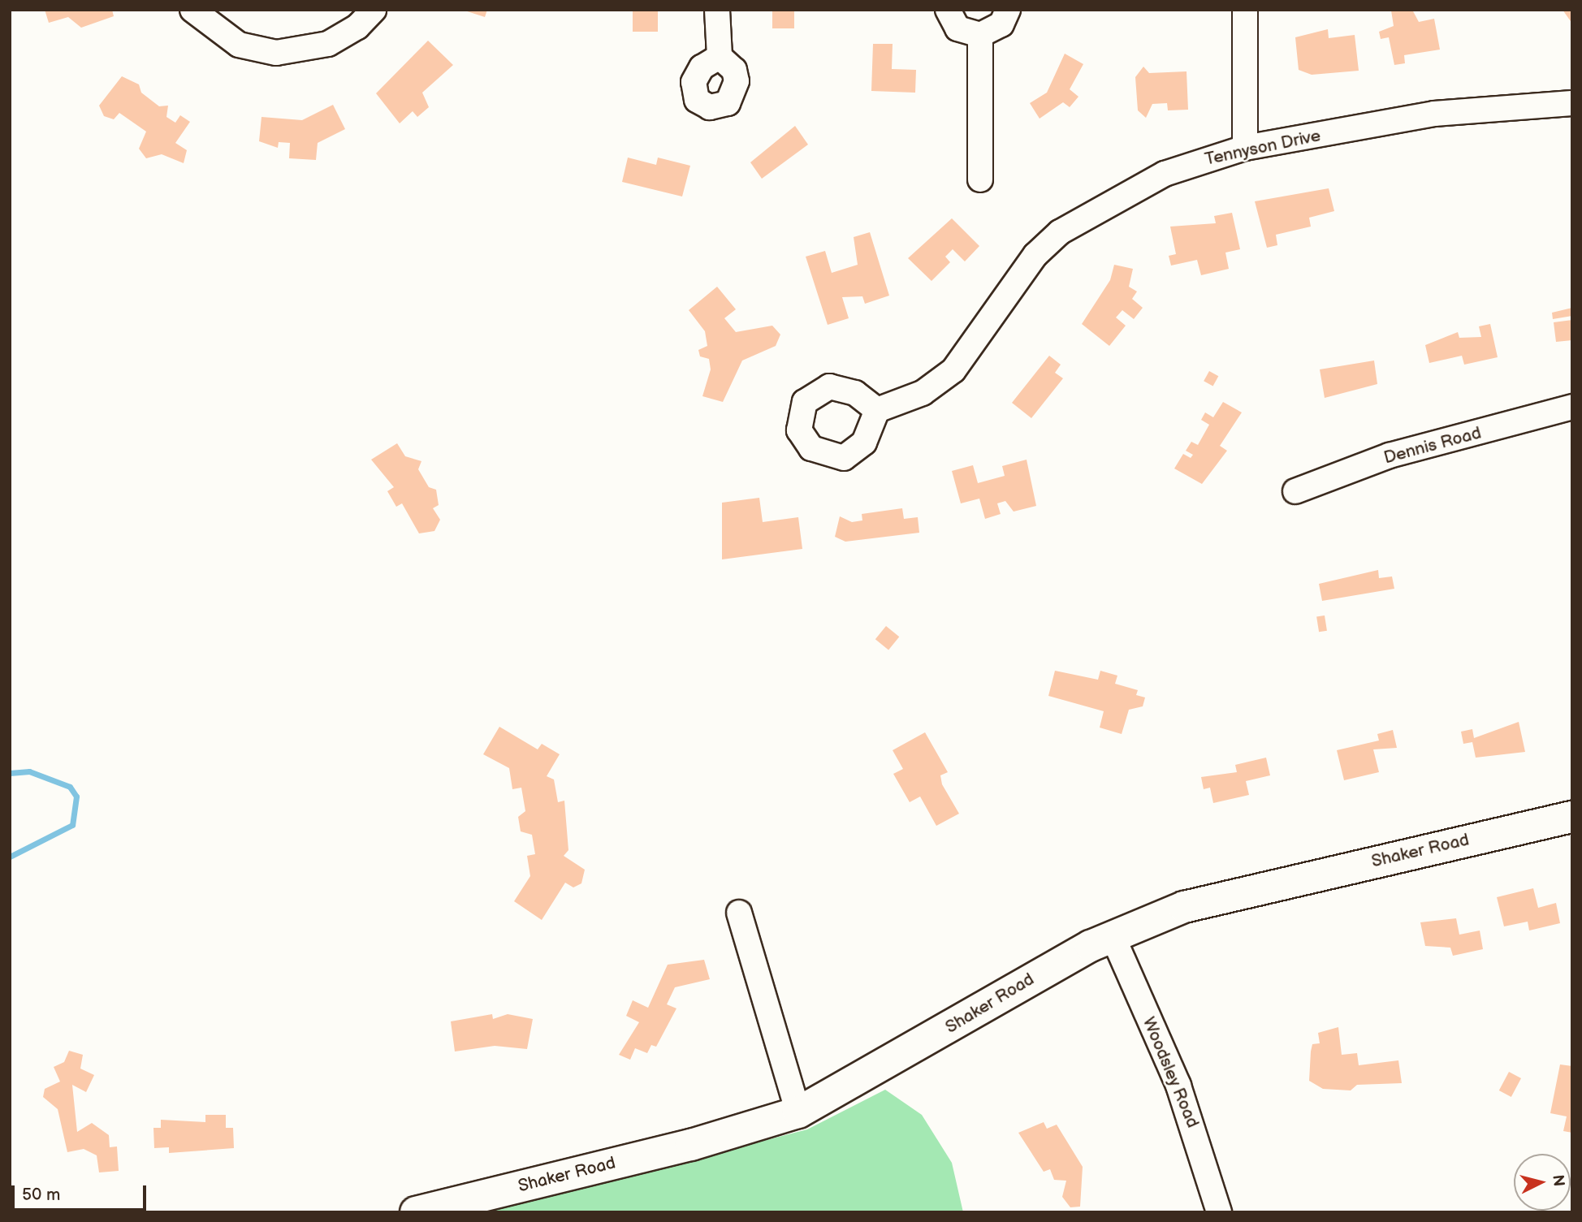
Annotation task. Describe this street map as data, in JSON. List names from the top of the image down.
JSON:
{
  "streets": {
    "main road": ["Shaker Road"],
    "street": ["Tennyson Drive", "Dennis Road", "Woodsley Road"]
  },
  "crossings": [
    ["Shaker Road", "Woodsley Road"]
  ],
  "scale_bar": "50 m",
  "north": "right"
}
